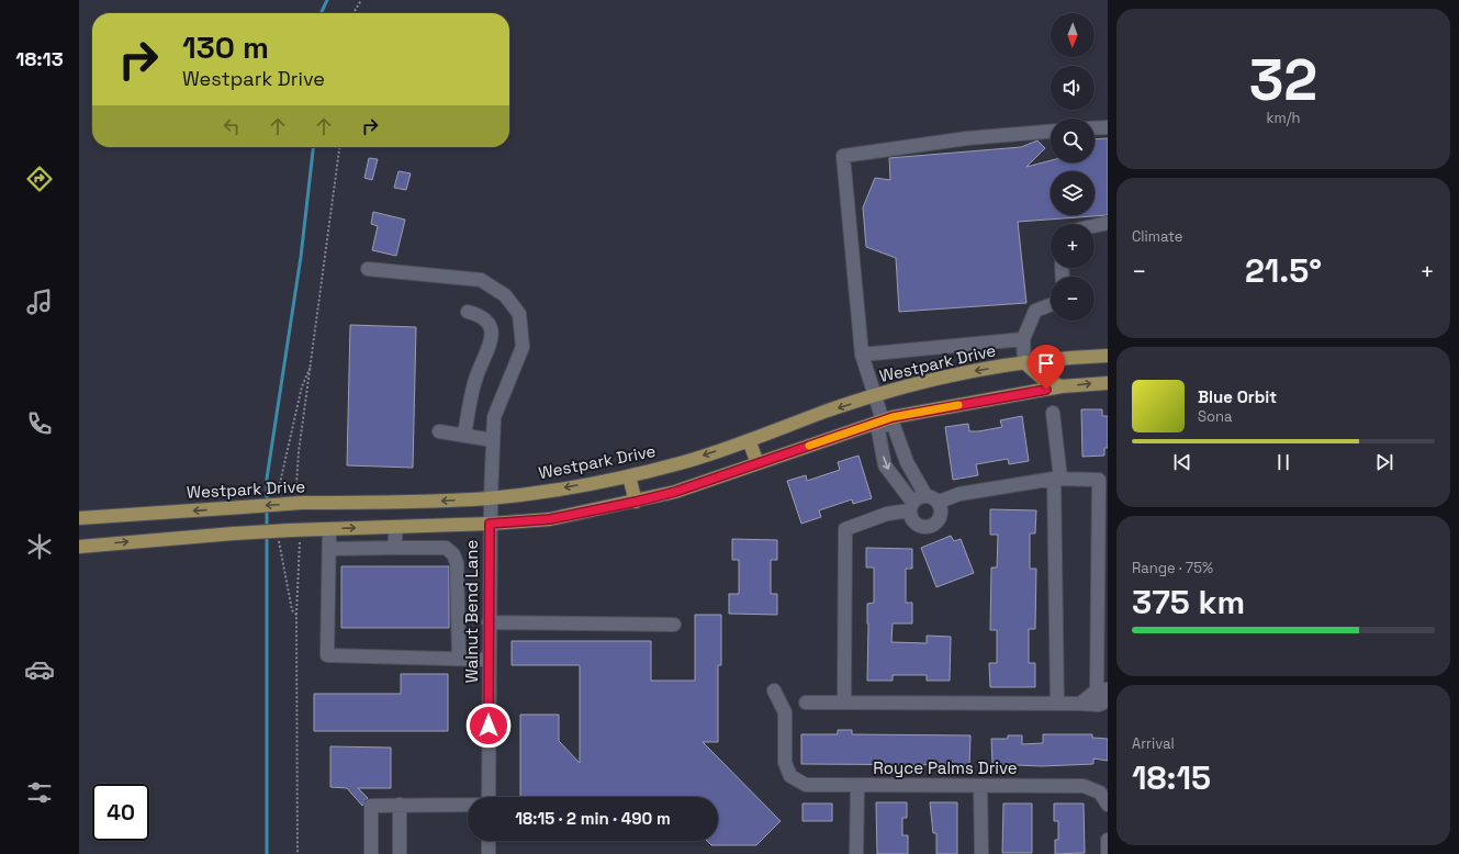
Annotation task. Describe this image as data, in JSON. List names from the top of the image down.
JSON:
{
  "streets": {
    "main road": ["Westpark Drive"],
    "street": ["Walnut Bend Lane", "Royce Palms Drive"]
  },
  "crossings": [
    ["Westpark Drive", "Walnut Bend Lane"]
  ],
  "north": "bottom",
  "page": {
    "tabs": "18:13",
    "tile": [
      ["32", "km/h"],
      "Climate",
      ["Range · 75%", "375 km"],
      ["Arrival", "18:15"]
    ],
    "map_buttons": ["+", "−"],
    "turn": ["130 m", "Westpark Drive"],
    "heat": ["−", "21.5°", "+"],
    "song": ["Blue Orbit", "Sona"],
    "limit": "40",
    "trip": "18:15 · 2 min · 490 m"
  }
}
